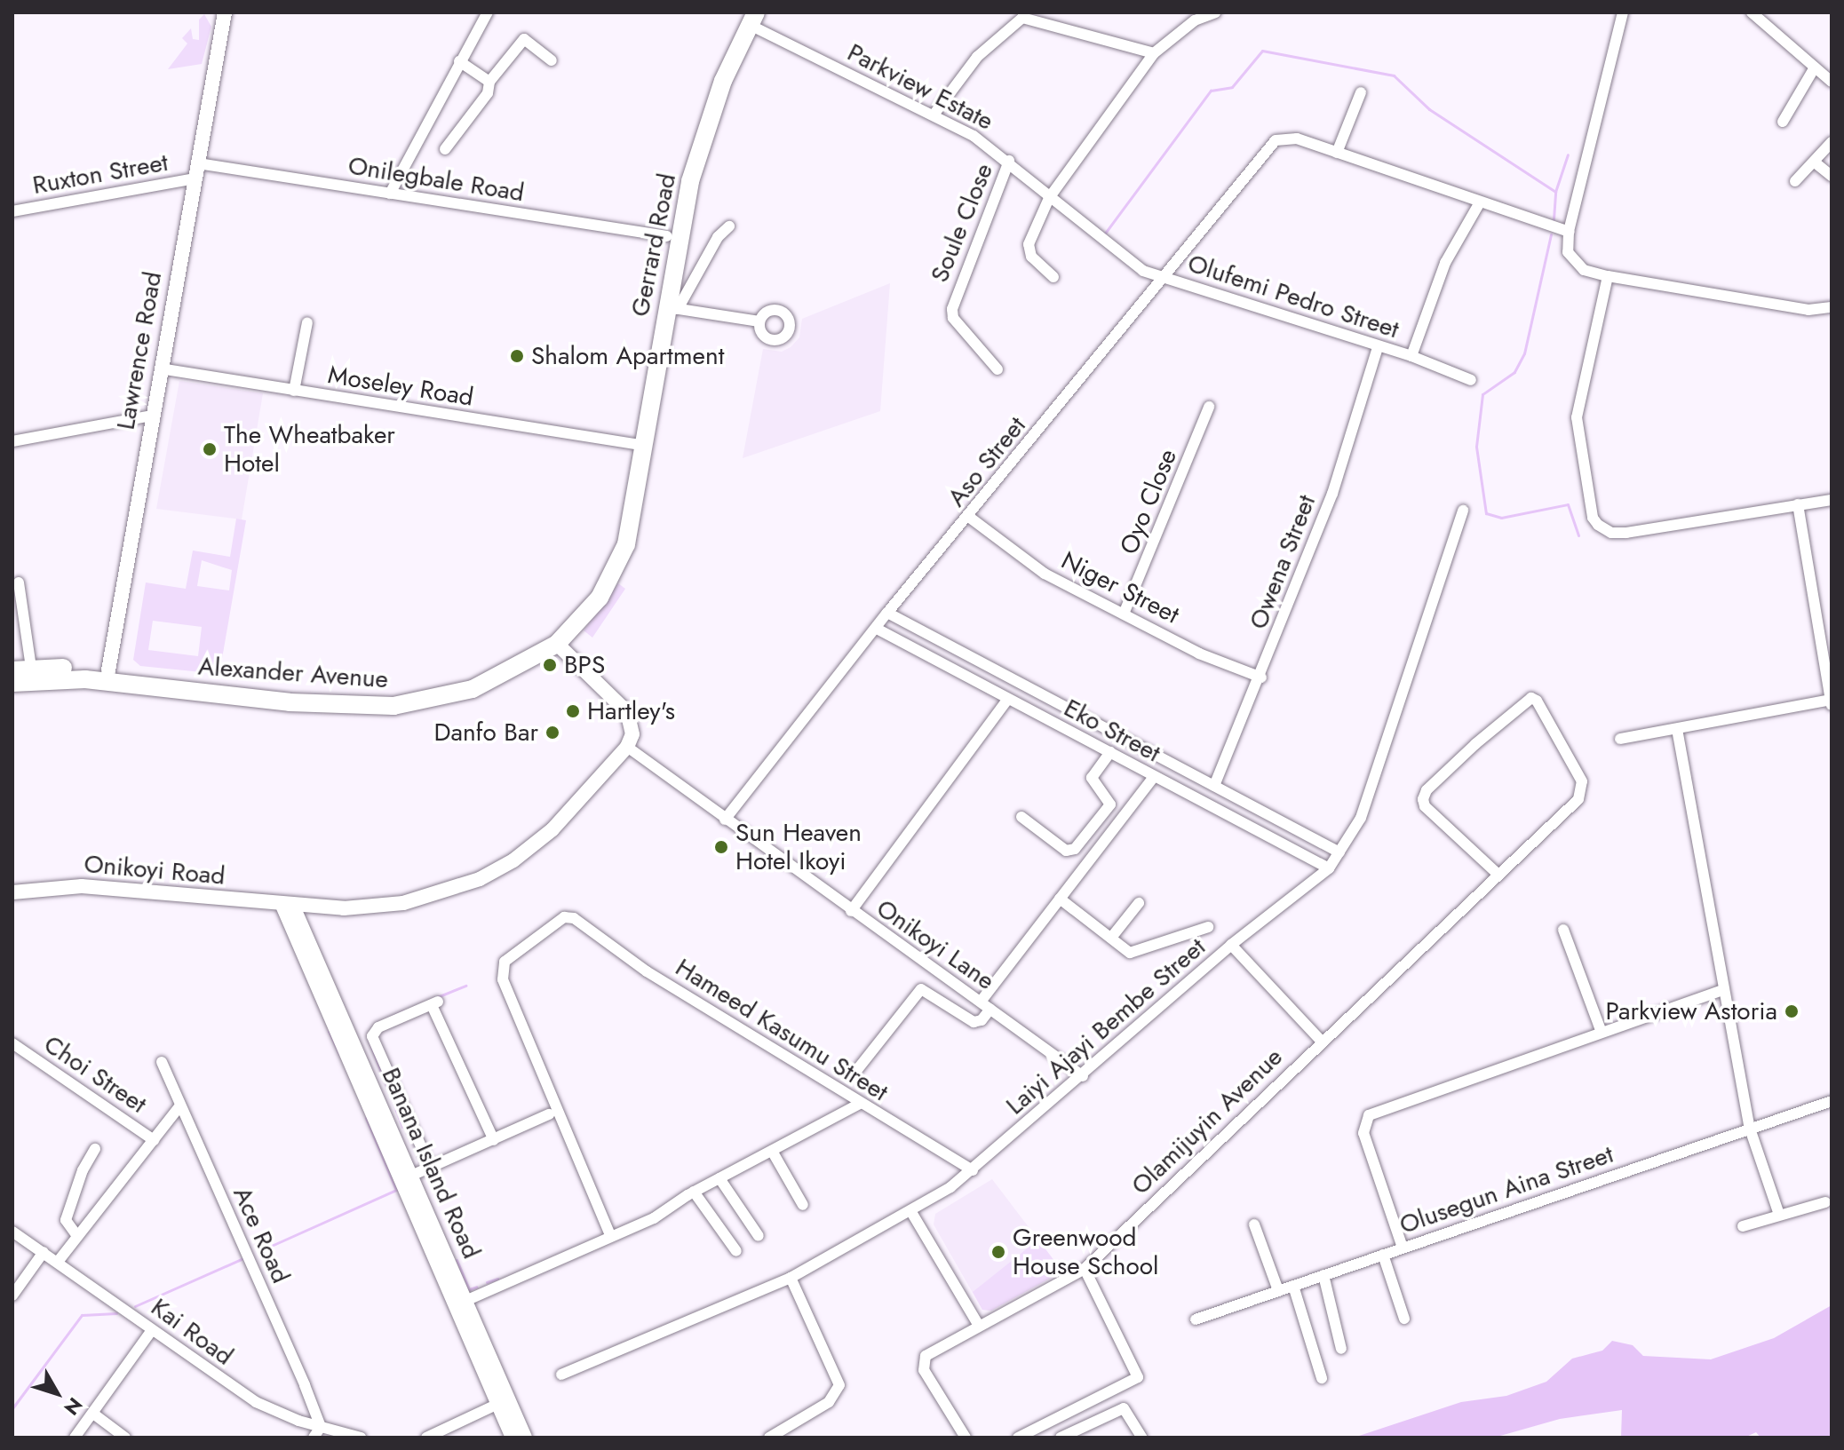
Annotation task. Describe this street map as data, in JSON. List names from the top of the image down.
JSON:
{
  "streets": {
    "main road": ["Gerrard Road", "Alexander Avenue"],
    "street": [
      "Parkview Estate",
      "Ruxton Street",
      "Onilegbale Road",
      "Soule Close",
      "Olufemi Pedro Street",
      "Lawrence Road",
      "Moseley Road",
      "Aso Street",
      "Oyo Close",
      "Owena Street",
      "Niger Street",
      "Eko Street",
      "Onikoyi Road",
      "Onikoyi Lane",
      "Laiyi Ajayi Bembe Street",
      "Hameed Kasumu Street",
      "Choi Street",
      "Olamijuyin Avenue",
      "Banana Island Road",
      "Olusegun Aina Street",
      "Ace Road",
      "Kai Road"
    ]
  },
  "crossings": [
    ["Parkview Estate", "Soule Close"],
    ["Parkview Estate", "Gerrard Road"],
    ["Parkview Estate", "Olufemi Pedro Street"],
    ["Parkview Estate", "Aso Street"],
    ["Ruxton Street", "Lawrence Road"],
    ["Onilegbale Road", "Lawrence Road"],
    ["Gerrard Road", "Alexander Avenue"],
    ["Olufemi Pedro Street", "Aso Street"],
    ["Olufemi Pedro Street", "Owena Street"],
    ["Lawrence Road", "Moseley Road"],
    ["Lawrence Road", "Alexander Avenue"],
    ["Aso Street", "Niger Street"],
    ["Aso Street", "Eko Street"],
    ["Aso Street", "Onikoyi Lane"],
    ["Oyo Close", "Niger Street"],
    ["Owena Street", "Niger Street"],
    ["Owena Street", "Eko Street"],
    ["Eko Street", "Laiyi Ajayi Bembe Street"],
    ["Onikoyi Road", "Onikoyi Lane"],
    ["Onikoyi Road", "Banana Island Road"],
    ["Onikoyi Lane", "Laiyi Ajayi Bembe Street"],
    ["Laiyi Ajayi Bembe Street", "Hameed Kasumu Street"],
    ["Choi Street", "Ace Road"],
    ["Choi Street", "Kai Road"],
    ["Ace Road", "Kai Road"]
  ],
  "places": [
    "Shalom Apartment",
    "The Wheatbaker Hotel",
    "BPS",
    "Hartley's",
    "Danfo Bar",
    "Sun Heaven Hotel Ikoyi",
    "Parkview Astoria",
    "Greenwood House School"
  ],
  "north": "bottom right"
}
